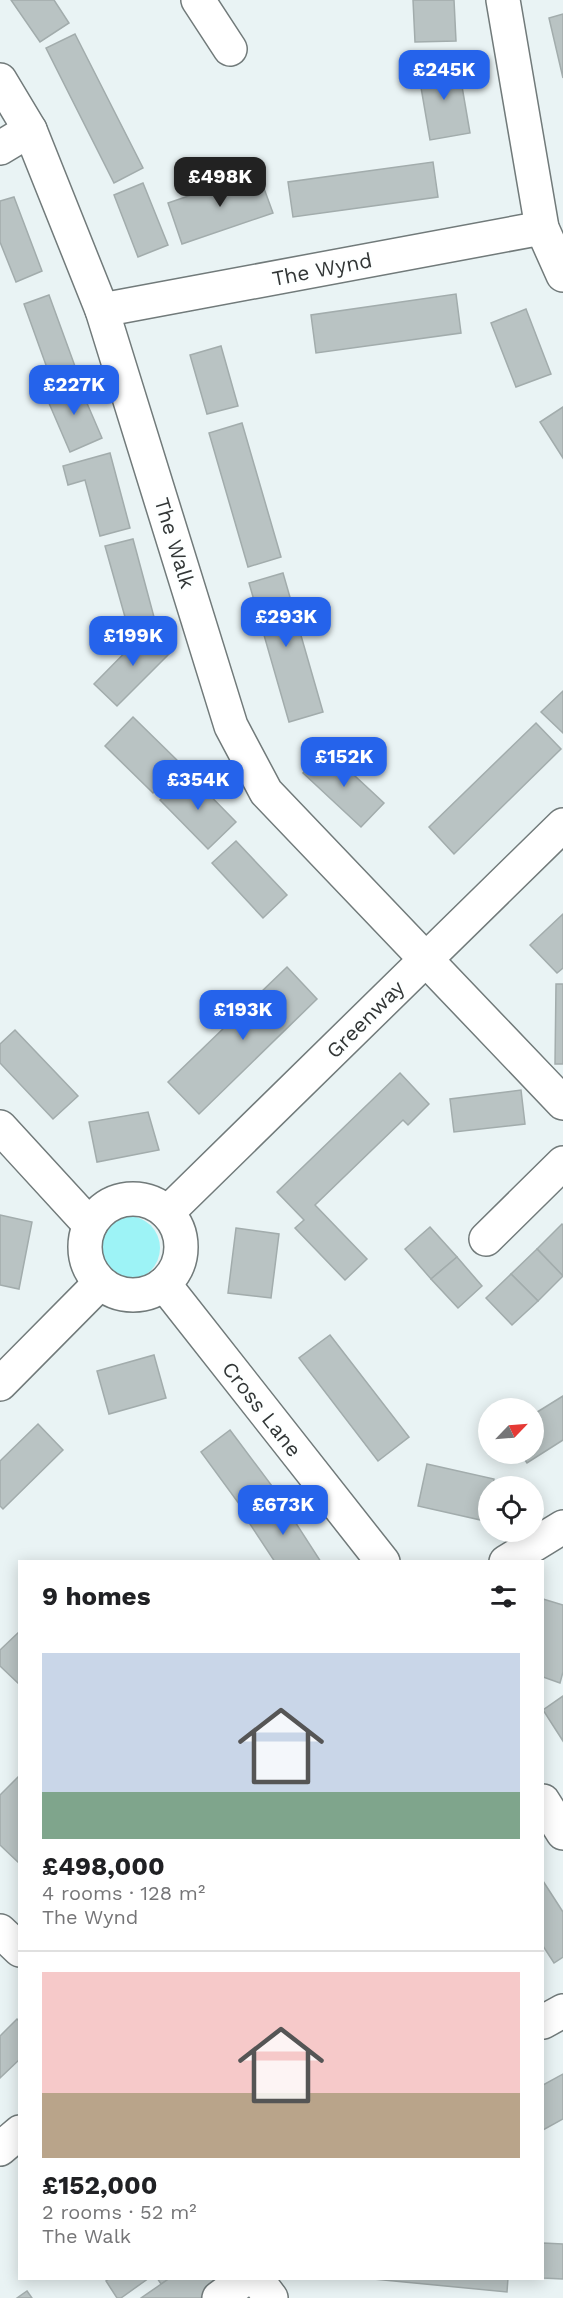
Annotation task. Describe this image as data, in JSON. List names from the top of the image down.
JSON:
{
  "streets": {
    "street": [
      "The Wynd",
      "The Walk",
      "Greenway",
      "Cross Lane"
    ]
  },
  "crossings": [
    ["The Wynd", "The Walk"],
    ["The Walk", "Greenway"],
    ["Greenway", "Cross Lane"]
  ],
  "north": "top right",
  "page": {
    "price": [
      "£245K",
      "£498K",
      "£227K",
      "£293K",
      "£199K",
      "£152K",
      "£354K",
      "£193K",
      "£673K"
    ],
    "heading": "9 homes",
    "list": [
      {
        "name": "£498,000",
        "note": "4 rooms · 128 m² · The Wynd"
      },
      {
        "name": "£152,000",
        "note": "2 rooms · 52 m² · The Walk"
      }
    ]
  }
}
